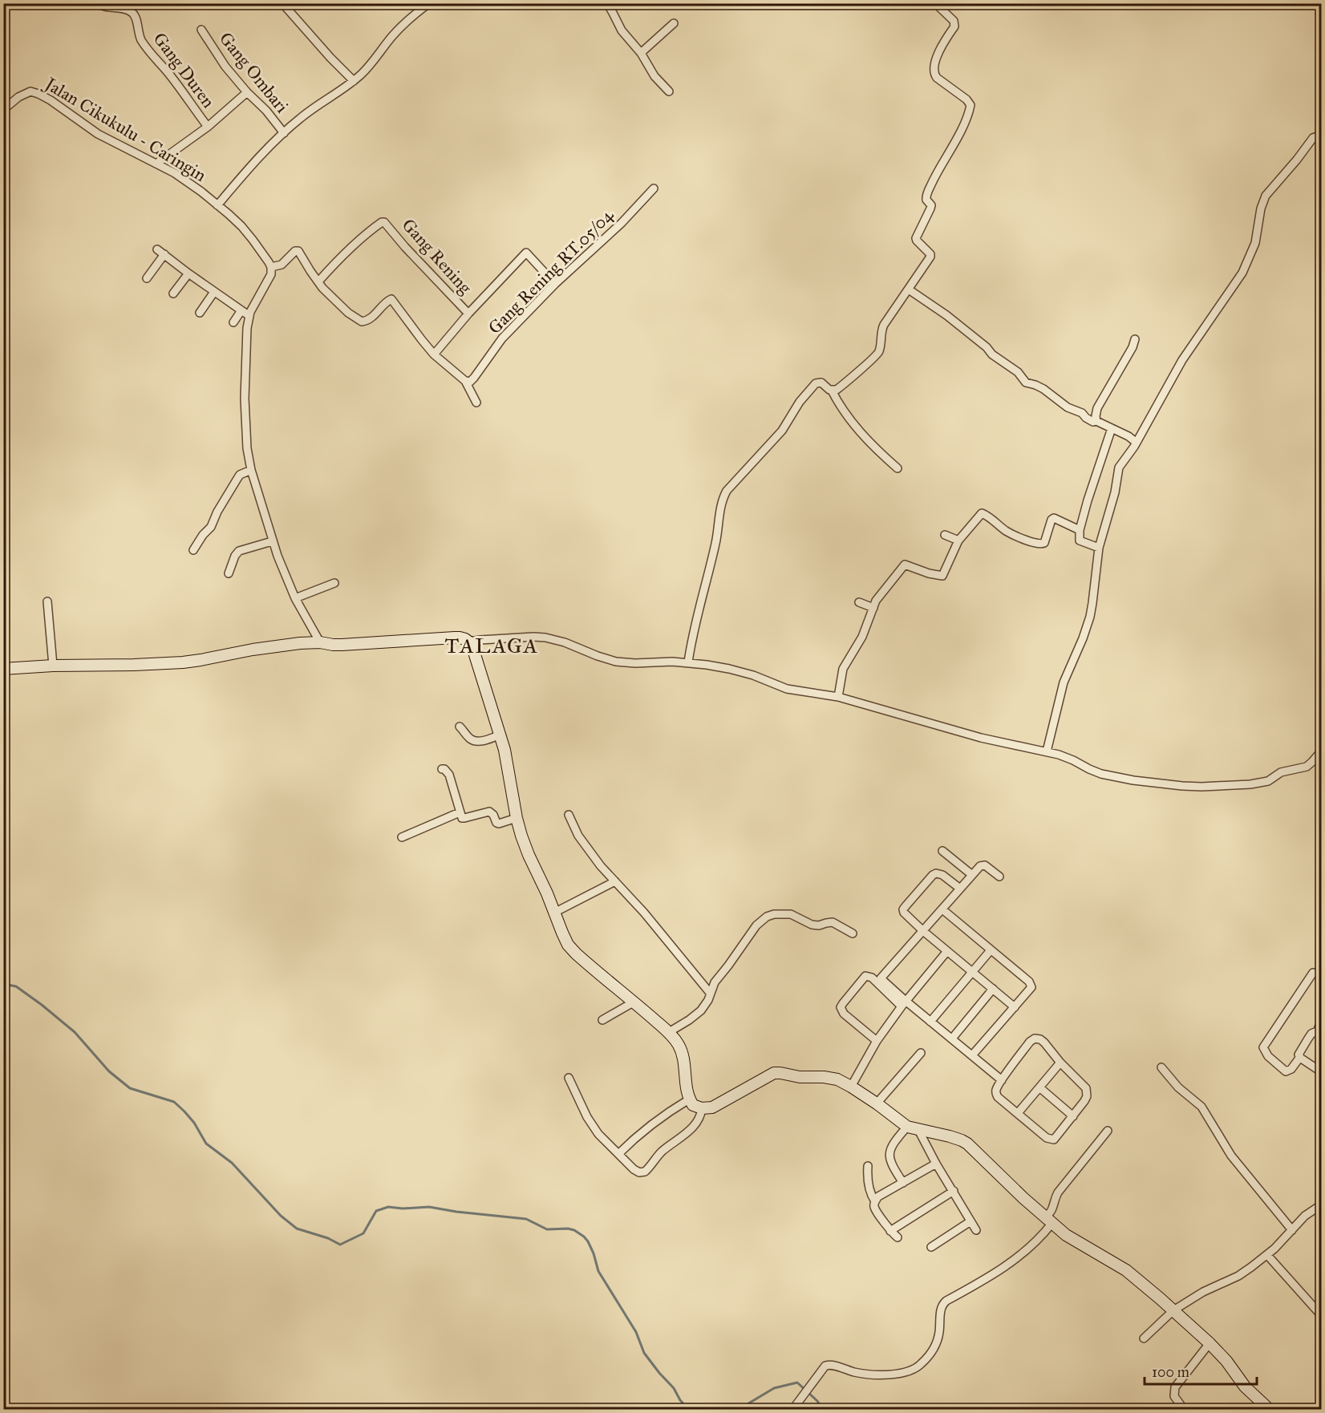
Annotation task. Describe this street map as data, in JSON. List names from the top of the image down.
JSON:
{
  "streets": {
    "street": [
      "Gang Duren",
      "Gang Ombari",
      "Jalan Cikukulu - Caringin",
      "Gang Rening",
      "Gang Rening RT.05/04"
    ]
  },
  "crossings": [
    ["Gang Duren", "Gang Ombari"],
    ["Gang Duren", "Jalan Cikukulu - Caringin"]
  ],
  "districts": ["TALAGA"],
  "scale_bar": "100 m"
}
